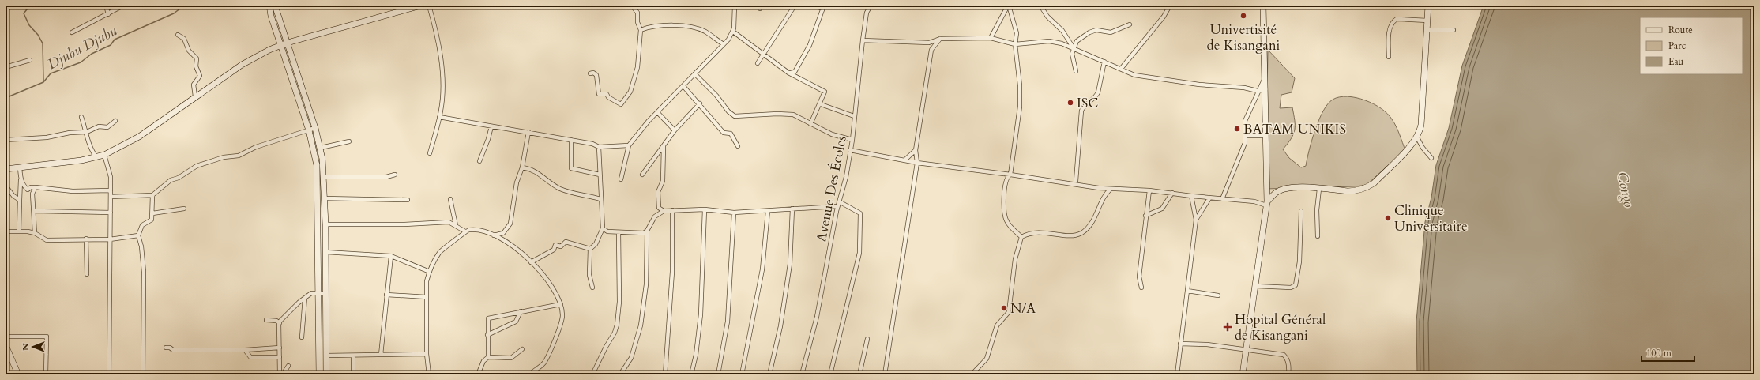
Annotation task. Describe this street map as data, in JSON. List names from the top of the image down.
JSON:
{
  "streets": {
    "street": ["Avenue Des Écoles"]
  },
  "water": ["Djubu Djubu", "Congo"],
  "places": {
    "other": [
      "Univertisité de Kisangani",
      "ISC",
      "BATAM UNIKIS",
      "Clinique Universitaire",
      "N/A"
    ],
    "health": ["Hopital Général de Kisangani"]
  },
  "legend": ["Route", "Parc", "Eau"],
  "scale_bar": "100 m",
  "north": "left"
}
